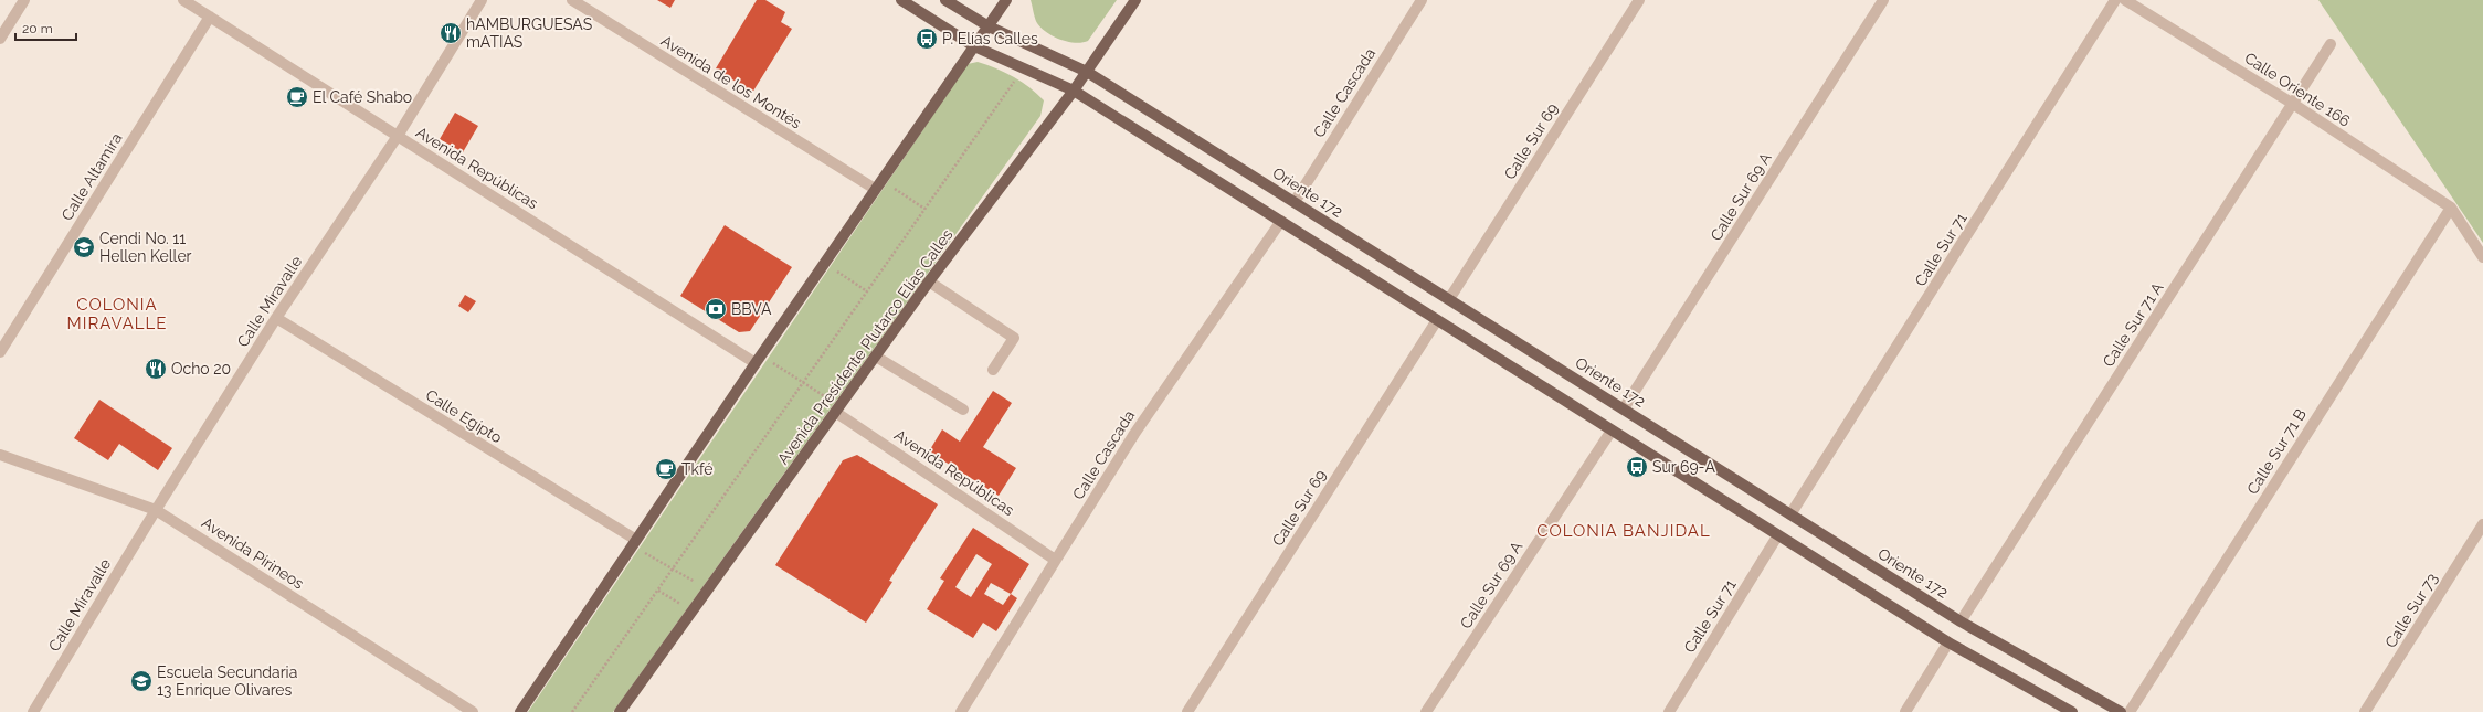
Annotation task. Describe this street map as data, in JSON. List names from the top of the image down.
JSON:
{
  "streets": {
    "main road": ["Oriente 172", "Avenida Presidente Plutarco Elías Calles"],
    "street": [
      "Avenida de los Montés",
      "Calle Oriente 166",
      "Calle Cascada",
      "Calle Sur 69",
      "Avenida Repúblicas",
      "Calle Altamira",
      "Calle Sur 69 A",
      "Calle Sur 71",
      "Calle Miravalle",
      "Calle Sur 71 A",
      "Calle Egipto",
      "Calle Sur 71 B",
      "Avenida Pirineos",
      "Calle Sur 73"
    ]
  },
  "crossings": [
    ["Calle Oriente 166", "Calle Sur 71 A"],
    ["Calle Oriente 166", "Calle Sur 71 B"],
    ["Calle Cascada", "Avenida Repúblicas"],
    ["Calle Cascada", "Oriente 172"],
    ["Calle Sur 69", "Oriente 172"],
    ["Avenida Repúblicas", "Calle Altamira"],
    ["Avenida Repúblicas", "Calle Miravalle"],
    ["Avenida Repúblicas", "Avenida Presidente Plutarco Elías Calles"],
    ["Oriente 172", "Calle Sur 69 A"],
    ["Oriente 172", "Calle Sur 71"],
    ["Oriente 172", "Calle Sur 71 A"],
    ["Oriente 172", "Avenida Presidente Plutarco Elías Calles"],
    ["Calle Miravalle", "Calle Egipto"],
    ["Calle Miravalle", "Avenida Pirineos"]
  ],
  "districts": ["COLONIA MIRAVALLE", "COLONIA BANJIDAL"],
  "places": {
    "restaurant": ["hAMBURGUESAS mATIAS", "Ocho 20"],
    "bus stop": ["P. Elías Calles", "Sur 69-A"],
    "cafe": ["El Café Shabo", "Tkfé"],
    "school or university": ["Cendi No. 11 Hellen Keller", "Escuela Secundaria 13 Enrique Olivares"],
    "bank": ["BBVA"]
  },
  "scale_bar": "20 m"
}
